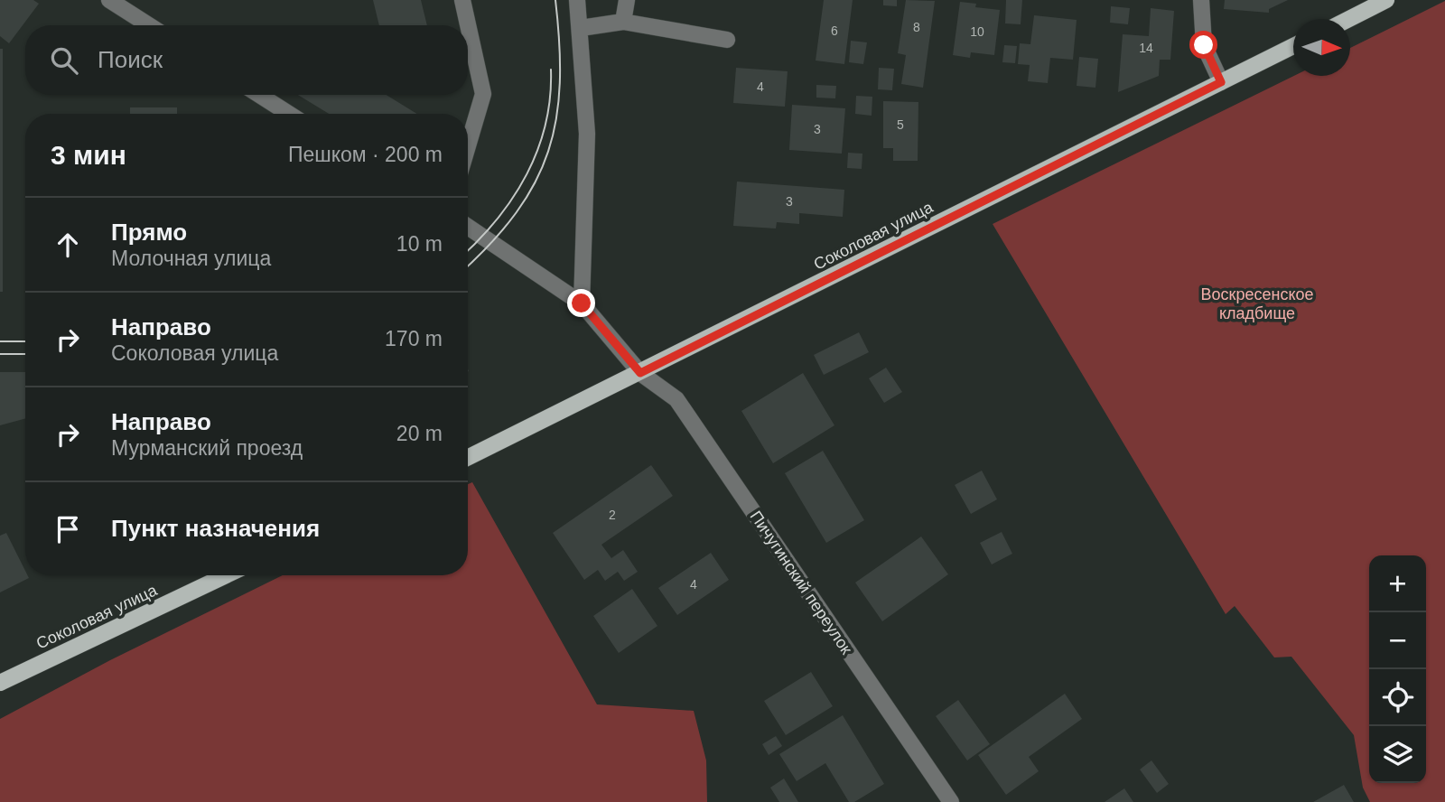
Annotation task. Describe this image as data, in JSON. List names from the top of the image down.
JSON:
{
  "streets": {
    "main road": ["Соколовая улица"],
    "street": ["Пичугинский переулок"]
  },
  "crossings": [
    ["Соколовая улица", "Пичугинский переулок"]
  ],
  "parks": ["Воскресенское кладбище"],
  "house_numbers": [
    "8",
    "6",
    "10",
    "14",
    "4",
    "5",
    "3",
    "3",
    "2",
    "4"
  ],
  "north": "right",
  "page": {
    "search": "Поиск",
    "heading": ["3 мин", "Пешком · 200 m"],
    "list": [
      ["Прямо", "Молочная улица", "10 m"],
      ["Направо", "Соколовая улица", "170 m"],
      ["Направо", "Мурманский проезд", "20 m"],
      "Пункт назначения"
    ],
    "map_buttons": ["+", "−"]
  }
}
